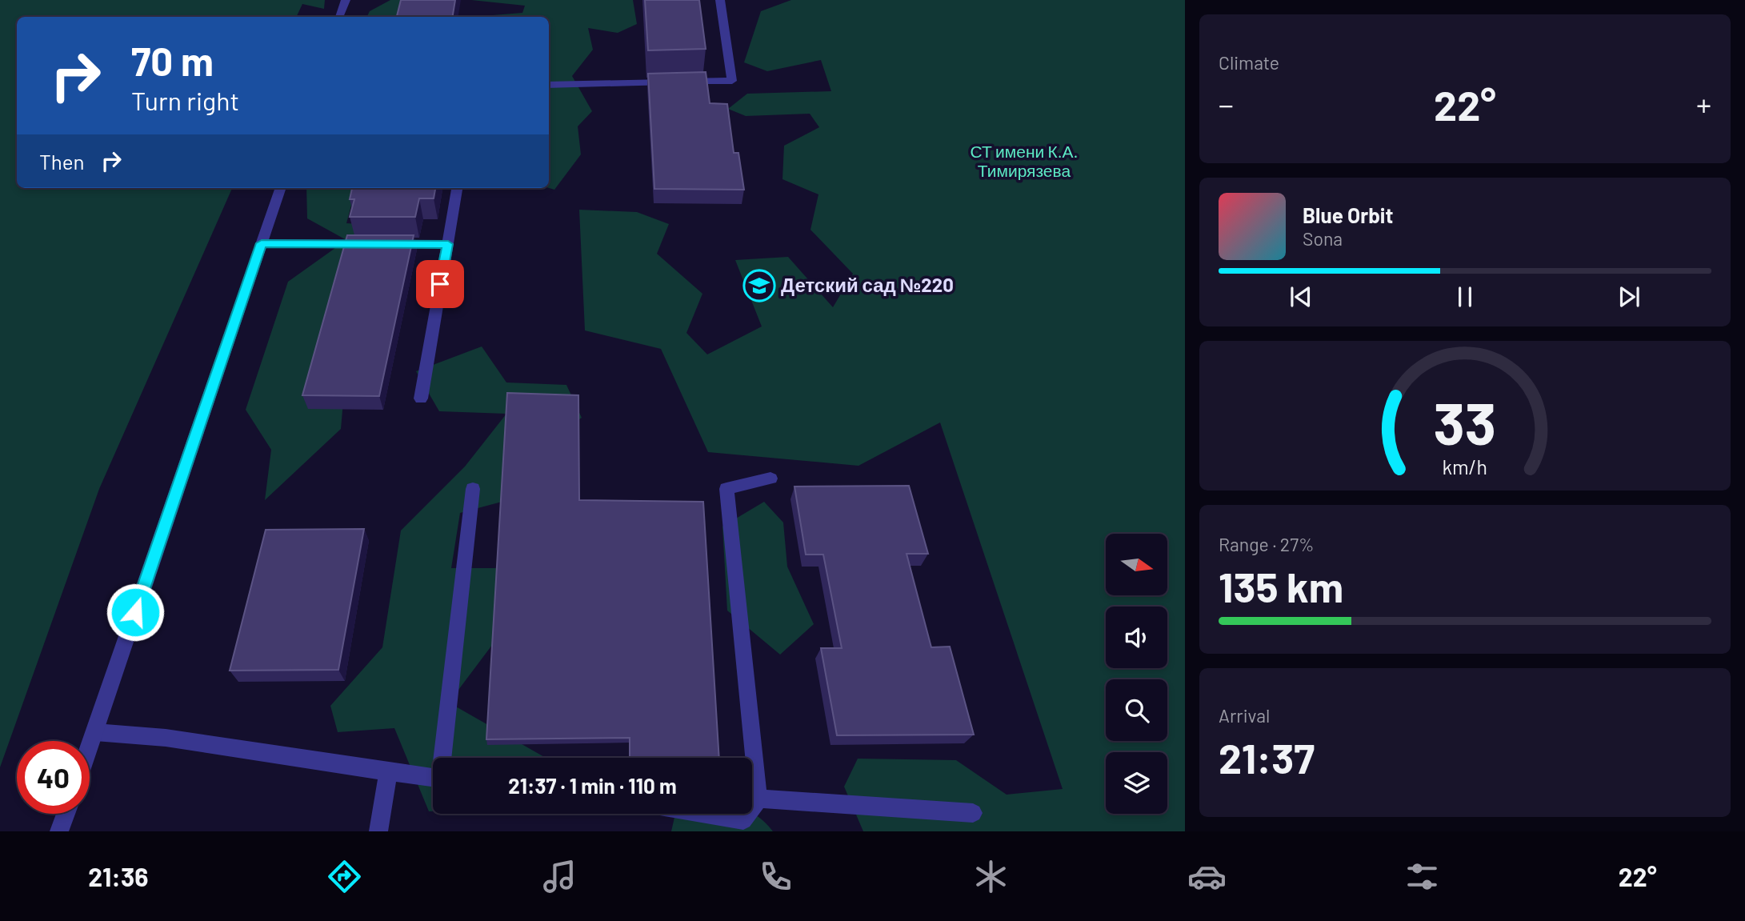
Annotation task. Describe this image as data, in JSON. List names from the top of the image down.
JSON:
{
  "parks": ["СТ имени К.А. Тимирязева"],
  "places": {
    "school or university": ["Детский сад №220"]
  },
  "north": "right",
  "page": {
    "tile": [
      "Climate",
      ["Range · 27%", "135 km"],
      ["Arrival", "21:37"]
    ],
    "turn": ["70 m", "Turn right"],
    "heat": ["−", "22°", "+"],
    "then": "Then",
    "song": ["Blue Orbit", "Sona"],
    "limit": "40",
    "trip": "21:37 · 1 min · 110 m",
    "tabs": ["21:36", "22°"],
    "gauge": ["33", "km/h"]
  }
}
